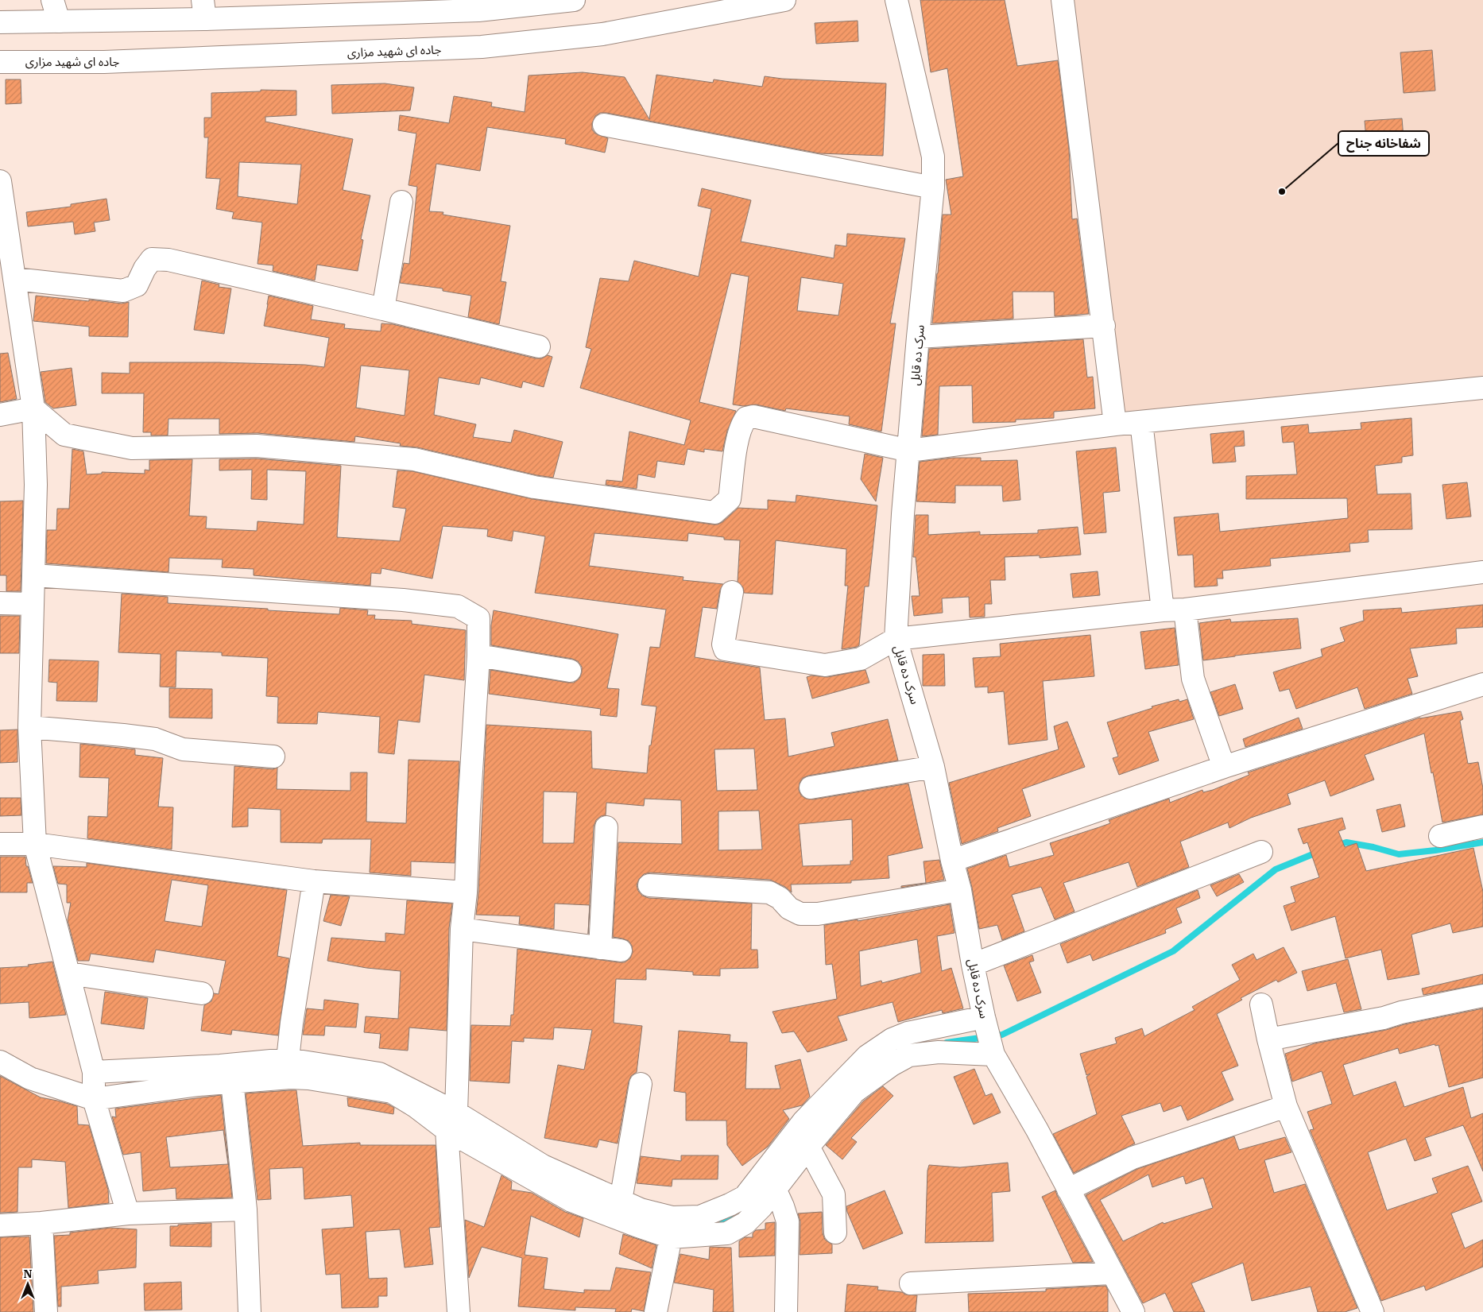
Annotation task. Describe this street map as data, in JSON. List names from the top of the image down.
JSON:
{
  "streets": {
    "street": ["جاده ای شهید مزاری", "سرک ده قابل"]
  },
  "places": ["شفاخانه جناح"],
  "north": "top"
}
